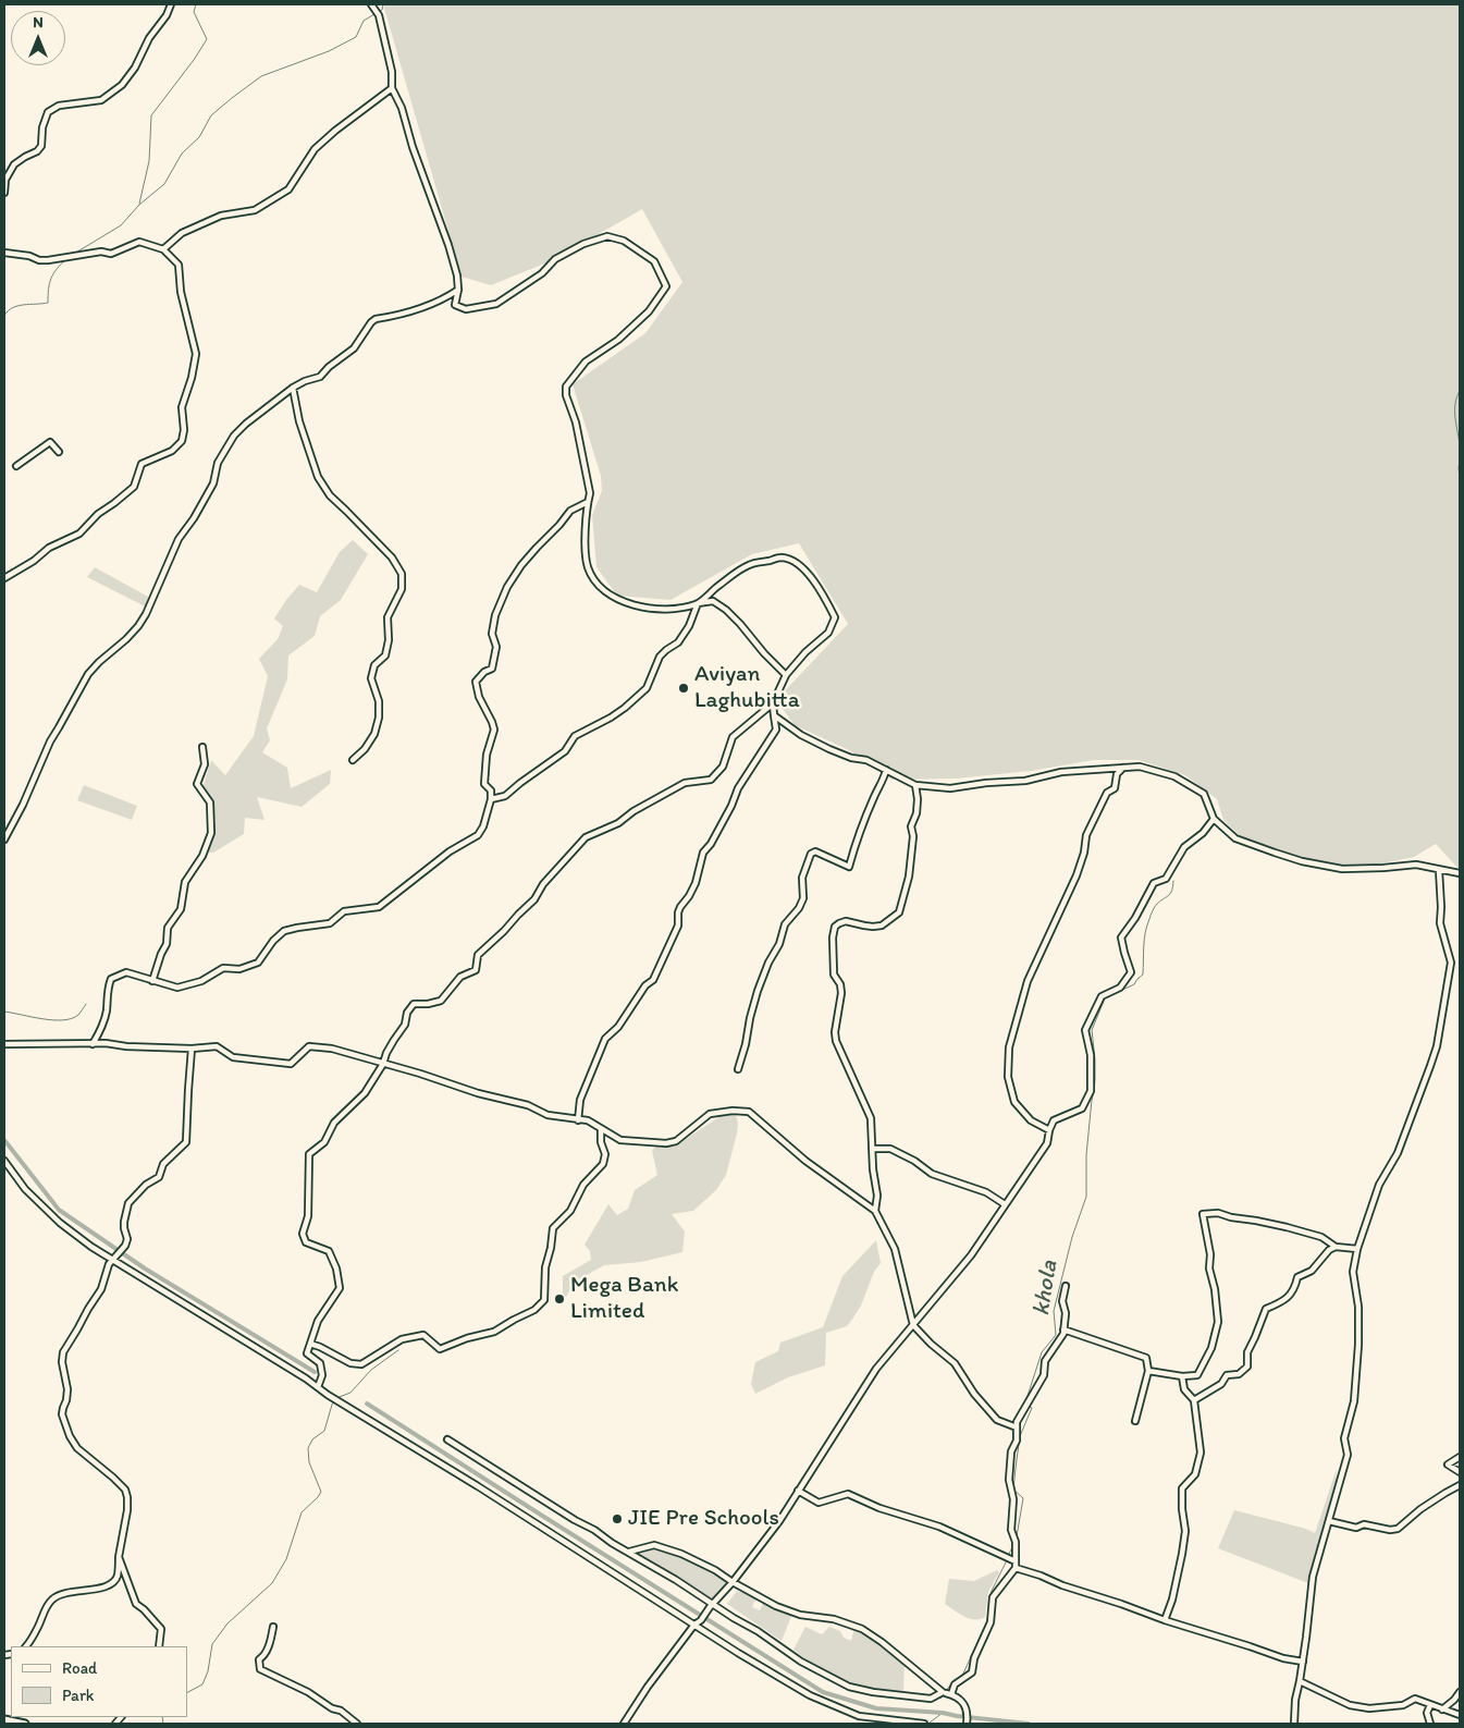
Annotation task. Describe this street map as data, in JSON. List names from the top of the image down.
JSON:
{
  "water": ["khola"],
  "places": ["Aviyan Laghubitta", "Mega Bank Limited", "JIE Pre Schools"],
  "legend": ["Road", "Park"],
  "north": "top"
}
